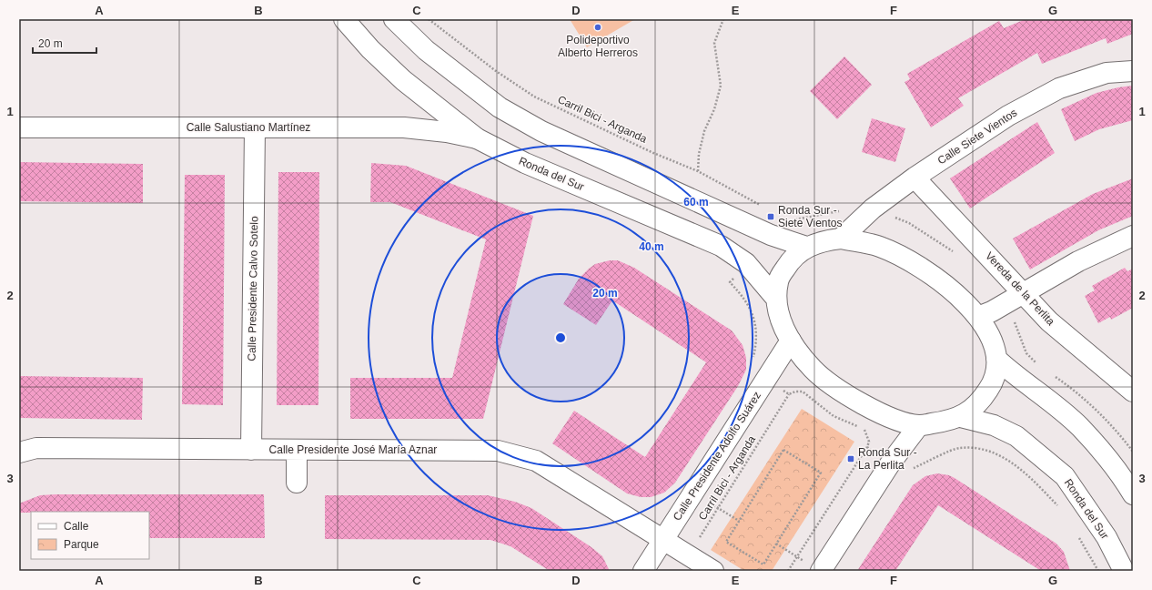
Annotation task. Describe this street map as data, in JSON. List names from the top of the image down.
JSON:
{
  "streets": {
    "street": [
      "Calle Salustiano Martínez",
      "Calle Siete Vientos",
      "Ronda del Sur",
      "Calle Presidente Calvo Sotelo",
      "Vereda de la Perlita",
      "Calle Presidente José María Aznar",
      "Calle Presidente Adolfo Suárez"
    ],
    "path": ["Carril Bici - Arganda"]
  },
  "crossings": [
    ["Carril Bici - Arganda", "Calle Presidente José María Aznar"],
    ["Calle Salustiano Martínez", "Ronda del Sur"],
    ["Calle Salustiano Martínez", "Calle Presidente Calvo Sotelo"],
    ["Calle Siete Vientos", "Ronda del Sur"],
    ["Calle Siete Vientos", "Vereda de la Perlita"],
    ["Ronda del Sur", "Calle Presidente Adolfo Suárez"],
    ["Calle Presidente Calvo Sotelo", "Calle Presidente José María Aznar"],
    ["Calle Presidente José María Aznar", "Calle Presidente Adolfo Suárez"]
  ],
  "places": {
    "other": ["Polideportivo Alberto Herreros"],
    "transit": ["Ronda Sur - Siete Vientos", "Ronda Sur - La Perlita"]
  },
  "legend": ["Calle", "Parque"],
  "scale_bar": "20 m",
  "grid": {
    "columns": [
      "A",
      "B",
      "C",
      "D",
      "E",
      "F",
      "G"
    ],
    "rows": ["1", "2", "3"]
  },
  "rings": ["60 m", "40 m", "20 m"]
}
